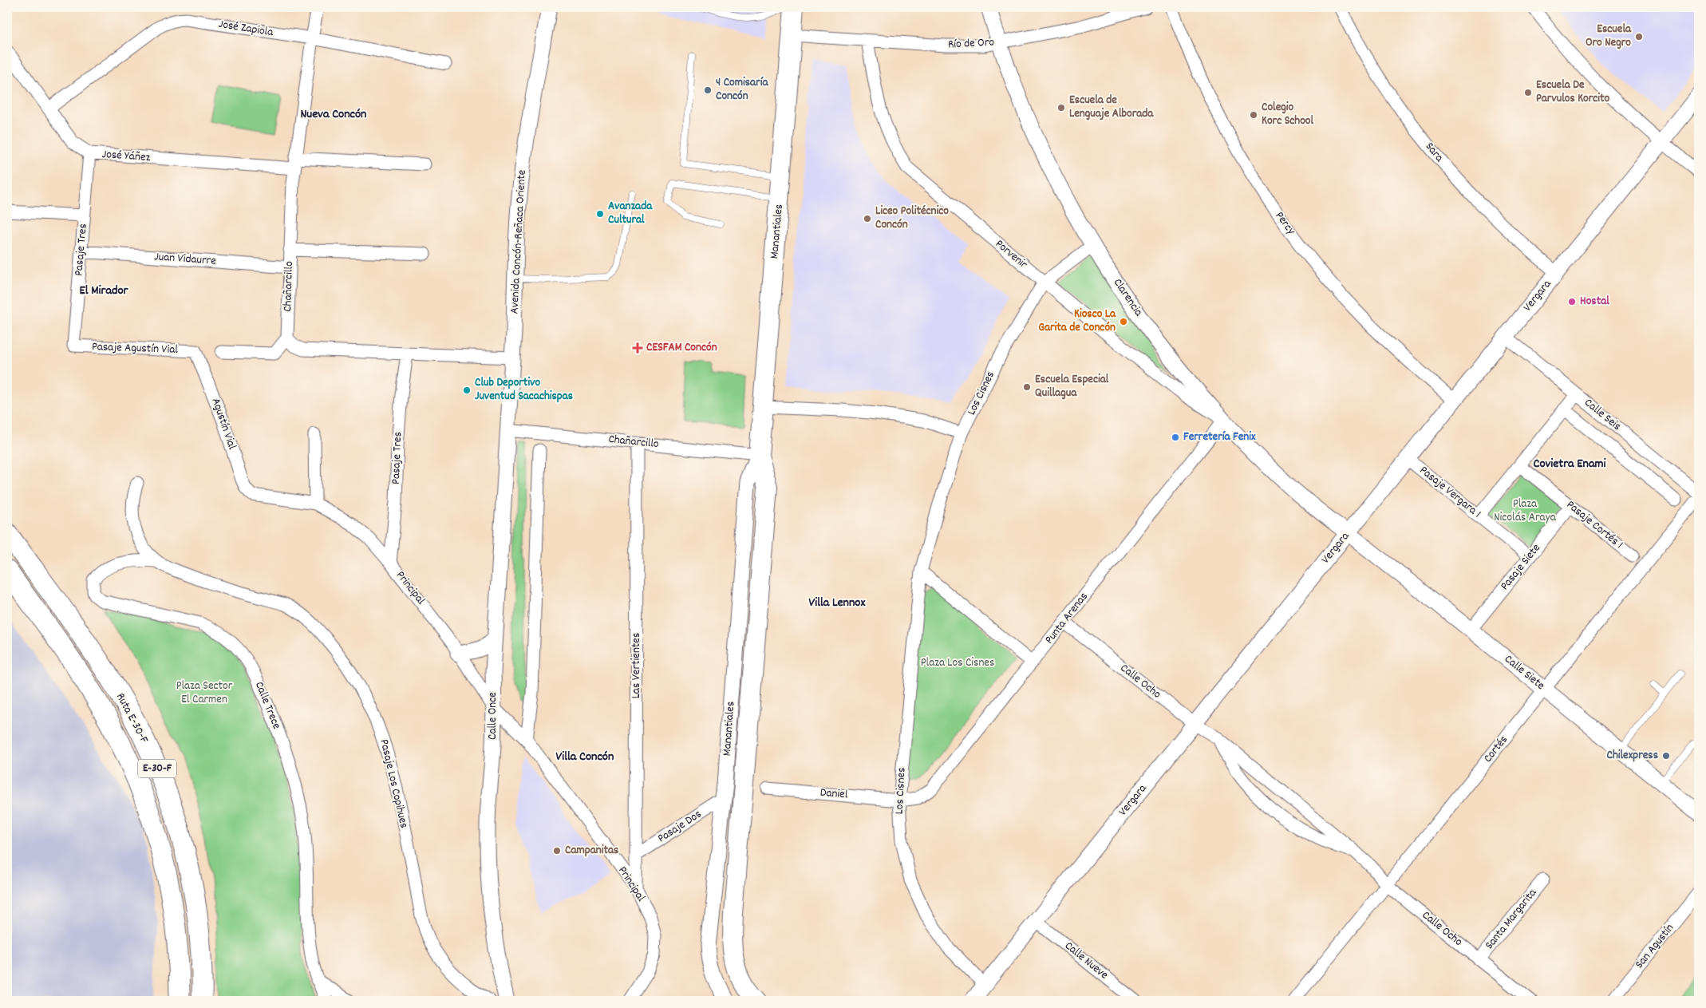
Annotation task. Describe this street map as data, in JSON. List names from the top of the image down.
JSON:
{
  "streets": {
    "highway": ["Ruta E-30-F", "E-30-F"],
    "main road": ["Manantiales"],
    "street": [
      "José Zapiola",
      "Río de Oro",
      "Sara",
      "José Yáñez",
      "Percy",
      "Avenida Concón-Reñaca Oriente",
      "Pasaje Tres",
      "Porvenir",
      "Juan Vidaurre",
      "Chañarcillo",
      "Vergara",
      "Clarencia",
      "Pasaje Agustín Vial",
      "Los Cisnes",
      "Calle Seis",
      "Agustín Vial",
      "Pasaje Vergara 1",
      "Pasaje Cortés 1",
      "Pasaje Siete",
      "Principal",
      "Punta Arenas",
      "Las Vertientes",
      "Calle Siete",
      "Calle Ocho",
      "Calle Trece",
      "Calle Once",
      "Cortés",
      "Pasaje Los Copihues",
      "Daniel",
      "Pasaje Dos",
      "Santa Margarita",
      "San Agustín",
      "Calle Nueve"
    ]
  },
  "crossings": [
    ["José Zapiola", "José Yáñez"],
    ["José Zapiola", "Chañarcillo"],
    ["Río de Oro", "Manantiales"],
    ["Río de Oro", "Porvenir"],
    ["Río de Oro", "Clarencia"],
    ["Sara", "Vergara"],
    ["José Yáñez", "Pasaje Tres"],
    ["José Yáñez", "Chañarcillo"],
    ["Percy", "Vergara"],
    ["Manantiales", "Chañarcillo"],
    ["Manantiales", "Pasaje Dos"],
    ["Avenida Concón-Reñaca Oriente", "Chañarcillo"],
    ["Avenida Concón-Reñaca Oriente", "Calle Once"],
    ["Pasaje Tres", "Juan Vidaurre"],
    ["Pasaje Tres", "Pasaje Agustín Vial"],
    ["Pasaje Tres", "Principal"],
    ["Porvenir", "Clarencia"],
    ["Porvenir", "Los Cisnes"],
    ["Porvenir", "Punta Arenas"],
    ["Juan Vidaurre", "Chañarcillo"],
    ["Chañarcillo", "Las Vertientes"],
    ["Chañarcillo", "Calle Once"],
    ["Vergara", "Clarencia"],
    ["Vergara", "Los Cisnes"],
    ["Vergara", "Calle Seis"],
    ["Vergara", "Pasaje Vergara 1"],
    ["Vergara", "Calle Siete"],
    ["Vergara", "Calle Ocho"],
    ["Vergara", "Calle Nueve"],
    ["Clarencia", "Los Cisnes"],
    ["Clarencia", "Punta Arenas"],
    ["Clarencia", "Calle Siete"],
    ["Pasaje Agustín Vial", "Agustín Vial"],
    ["Los Cisnes", "Punta Arenas"],
    ["Los Cisnes", "Daniel"],
    ["Agustín Vial", "Principal"],
    ["Pasaje Vergara 1", "Pasaje Siete"],
    ["Pasaje Cortés 1", "Pasaje Siete"],
    ["Pasaje Siete", "Calle Siete"],
    ["Principal", "Las Vertientes"],
    ["Principal", "Calle Once"],
    ["Punta Arenas", "Calle Ocho"],
    ["Punta Arenas", "Daniel"],
    ["Las Vertientes", "Pasaje Dos"],
    ["Calle Siete", "Cortés"],
    ["Calle Ocho", "Cortés"],
    ["Calle Ocho", "Santa Margarita"],
    ["Calle Trece", "Pasaje Los Copihues"]
  ],
  "districts": [
    "Nueva Concón",
    "El Mirador",
    "Covietra Enami",
    "Villa Lennox",
    "Villa Concón"
  ],
  "parks": ["Plaza Nicolás Araya", "Plaza Los Cisnes", "Plaza Sector El Carmen"],
  "places": {
    "other": [
      "Escuela Oro Negro",
      "4 Comisaría Concón",
      "Escuela De Parvulos Korcito",
      "Escuela de Lenguaje Alborada",
      "Colegio Korc School",
      "Avanzada Cultural",
      "Liceo Politécnico Concón",
      "Hostal",
      "Kiosco La Garita de Concón",
      "Escuela Especial Quillagua",
      "Club Deportivo Juventud Sacachispas",
      "Ferretería Fenix",
      "Chilexpress",
      "Campanitas"
    ],
    "health": ["CESFAM Concón"]
  }
}
